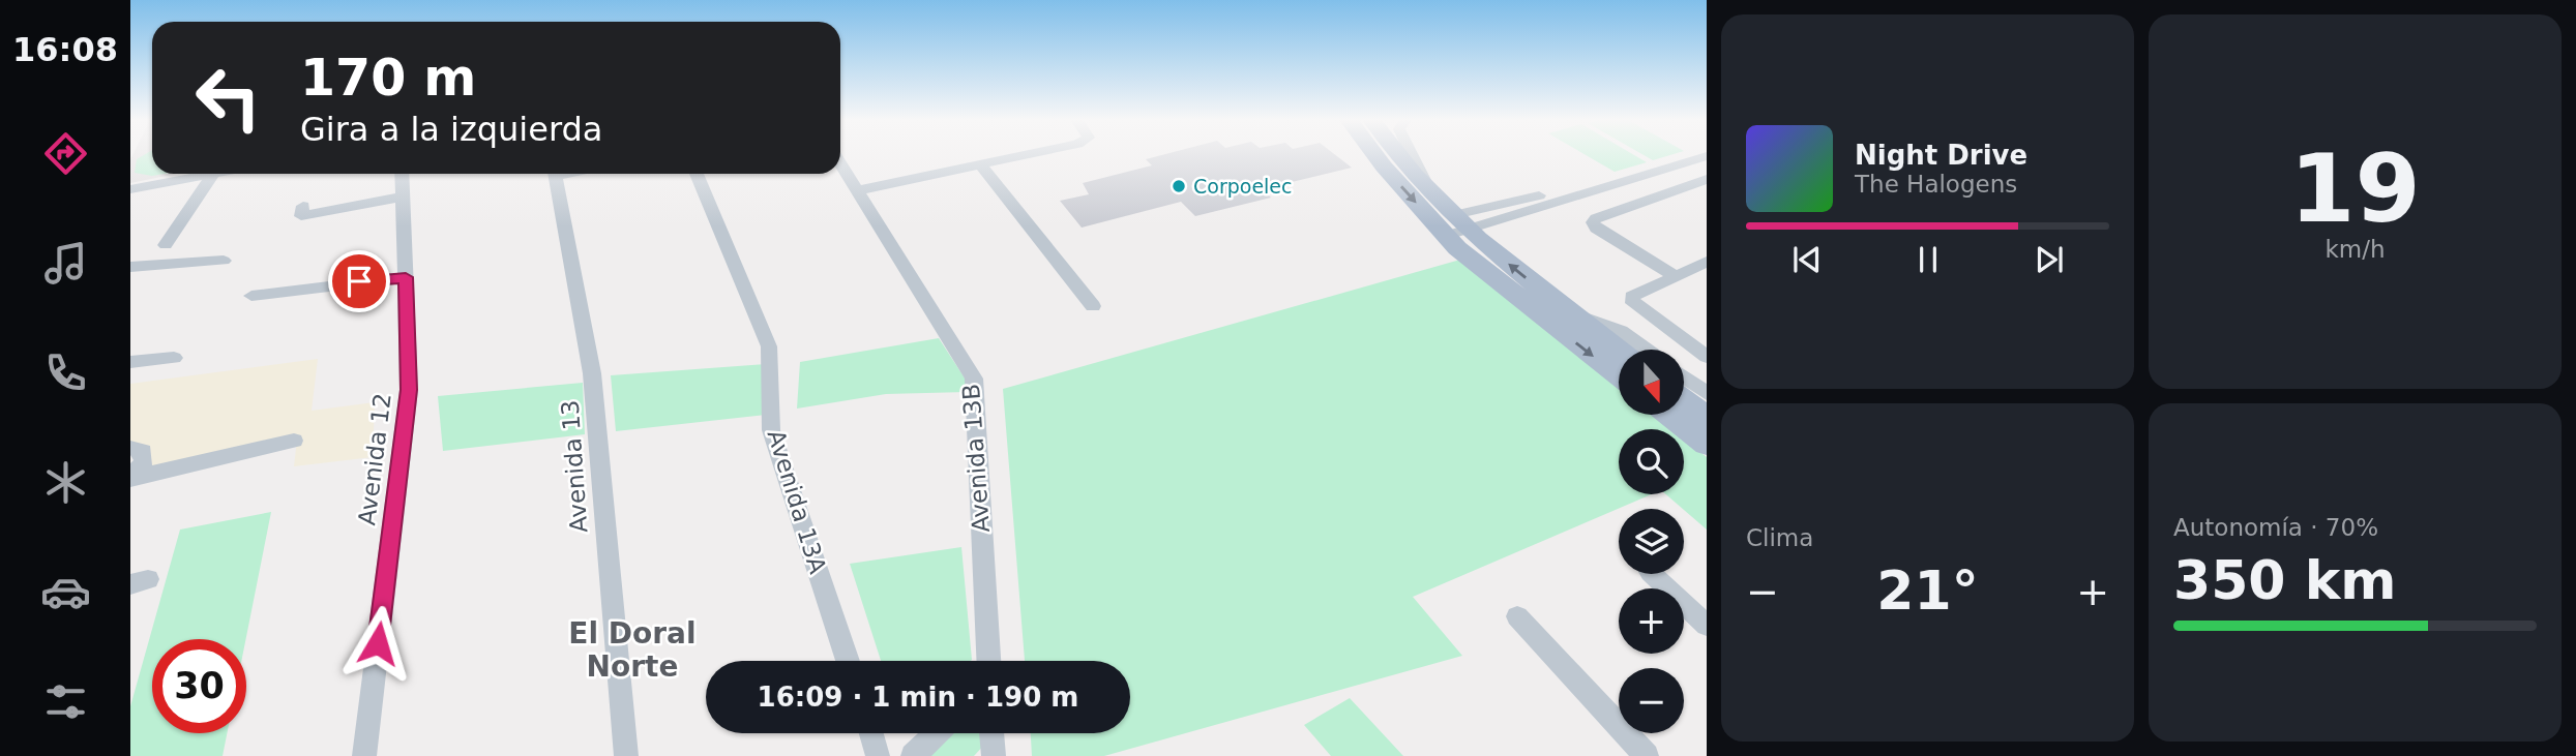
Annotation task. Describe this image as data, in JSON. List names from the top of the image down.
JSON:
{
  "streets": {
    "street": [
      "Avenida 13B",
      "Avenida 12",
      "Avenida 13",
      "Avenida 13A"
    ]
  },
  "districts": ["El Doral Norte"],
  "places": ["Corpoelec"],
  "north": "bottom",
  "page": {
    "tabs": "16:08",
    "tile": [
      ["19", "km/h"],
      "Clima",
      ["Autonomía · 70%", "350 km"]
    ],
    "turn": ["170 m", "Gira a la izquierda"],
    "song": ["Night Drive", "The Halogens"],
    "map_buttons": ["+", "−"],
    "heat": ["−", "21°", "+"],
    "limit": "30",
    "trip": "16:09 · 1 min · 190 m"
  }
}
